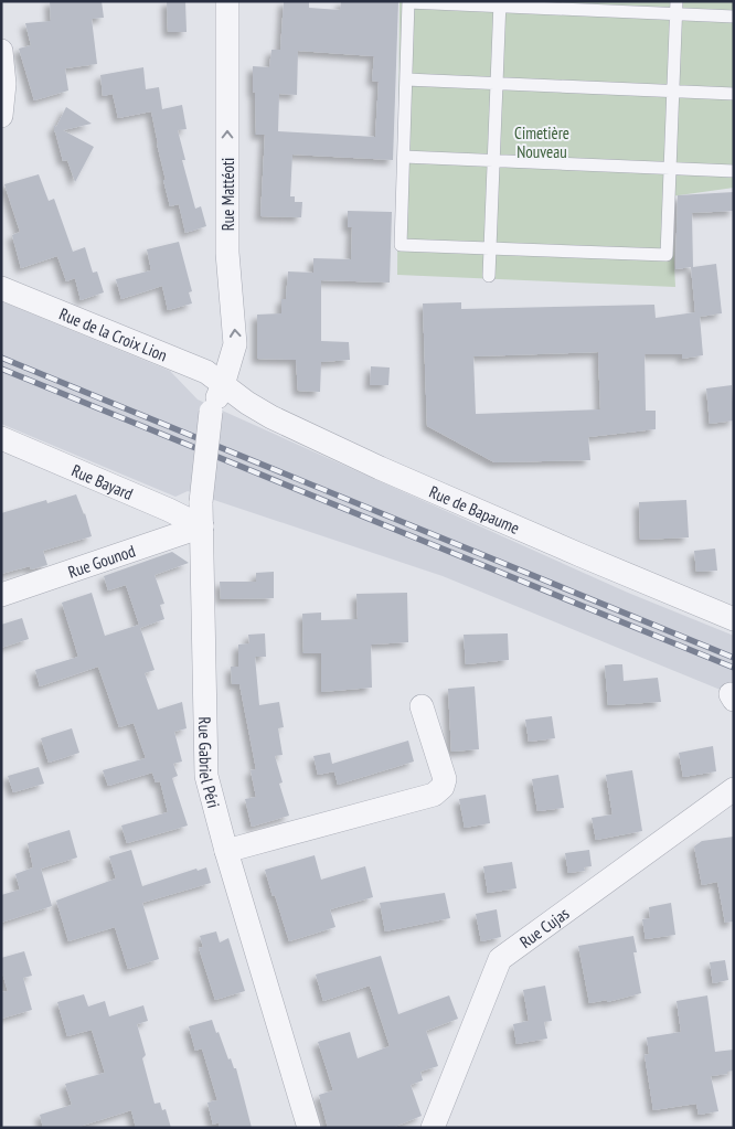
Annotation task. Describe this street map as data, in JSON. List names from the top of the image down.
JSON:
{
  "streets": {
    "street": [
      "Rue Mattéoti",
      "Rue de la Croix Lion",
      "Rue Bayard",
      "Rue de Bapaume",
      "Rue Gounod",
      "Rue Gabriel Péri",
      "Rue Cujas"
    ]
  },
  "crossings": [
    ["Rue Mattéoti", "Rue de la Croix Lion"],
    ["Rue Mattéoti", "Rue de Bapaume"],
    ["Rue Mattéoti", "Rue Gabriel Péri"],
    ["Rue de la Croix Lion", "Rue de Bapaume"],
    ["Rue de la Croix Lion", "Rue Gabriel Péri"],
    ["Rue Bayard", "Rue Gounod"],
    ["Rue Bayard", "Rue Gabriel Péri"],
    ["Rue de Bapaume", "Rue Gabriel Péri"],
    ["Rue Gounod", "Rue Gabriel Péri"]
  ],
  "one_way": ["Rue Mattéoti"],
  "parks": ["Cimetière Nouveau"]
}
